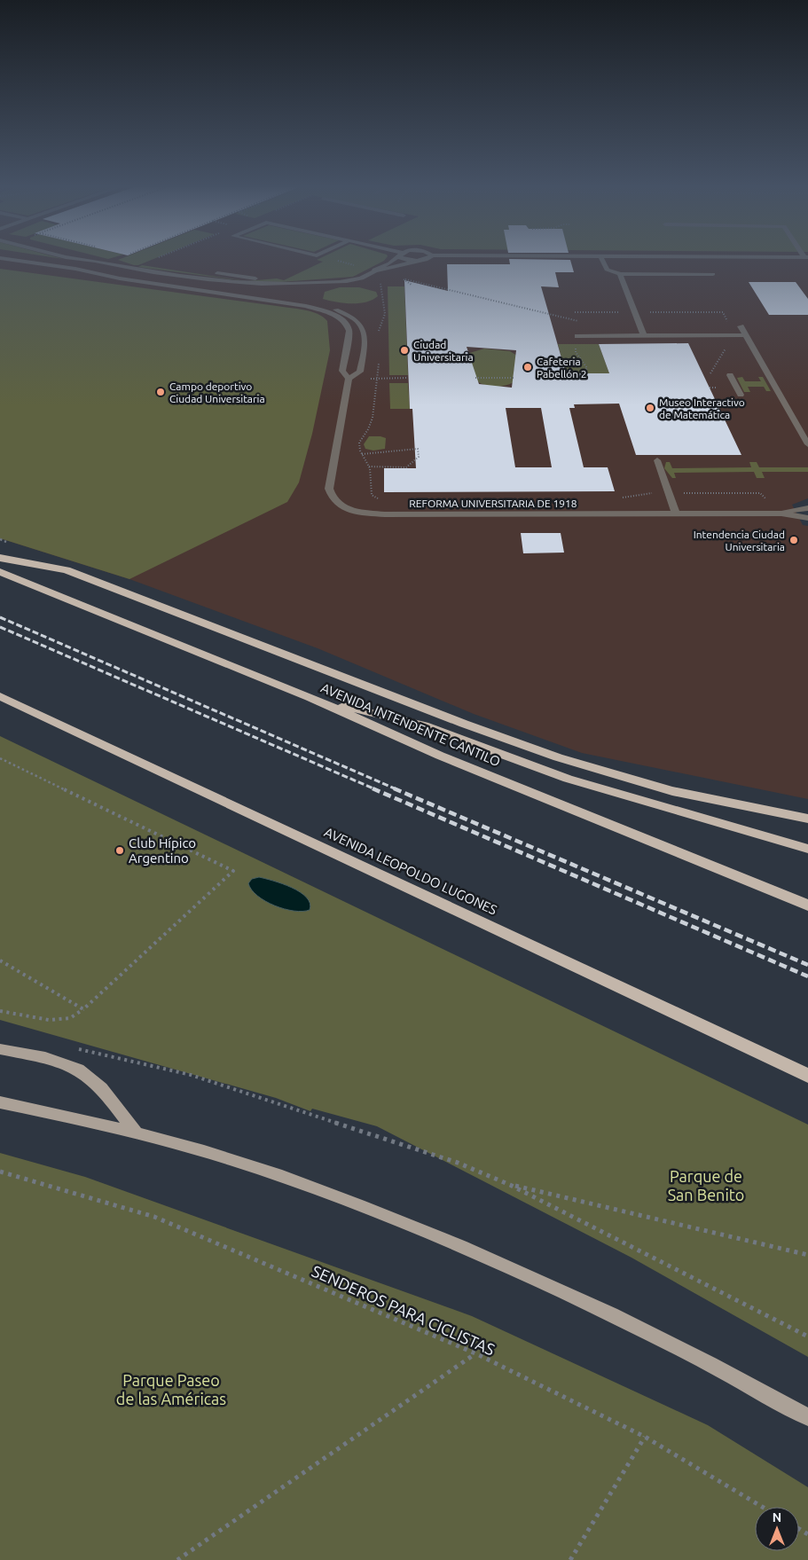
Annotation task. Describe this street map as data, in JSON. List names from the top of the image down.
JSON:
{
  "streets": {
    "highway": ["AVENIDA INTENDENTE CANTILO", "AVENIDA LEOPOLDO LUGONES"],
    "lane": ["REFORMA UNIVERSITARIA DE 1918"],
    "path": ["SENDEROS PARA CICLISTAS"]
  },
  "parks": ["Parque de San Benito", "Parque Paseo de las Américas"],
  "places": [
    "Ciudad Universitaria",
    "Cafeteria Pabellón 2",
    "Campo deportivo Ciudad Universitaria",
    "Museo Interactivo de Matemática",
    "Intendencia Ciudad Universitaria",
    "Club Hípico Argentino"
  ],
  "north": "top"
}
